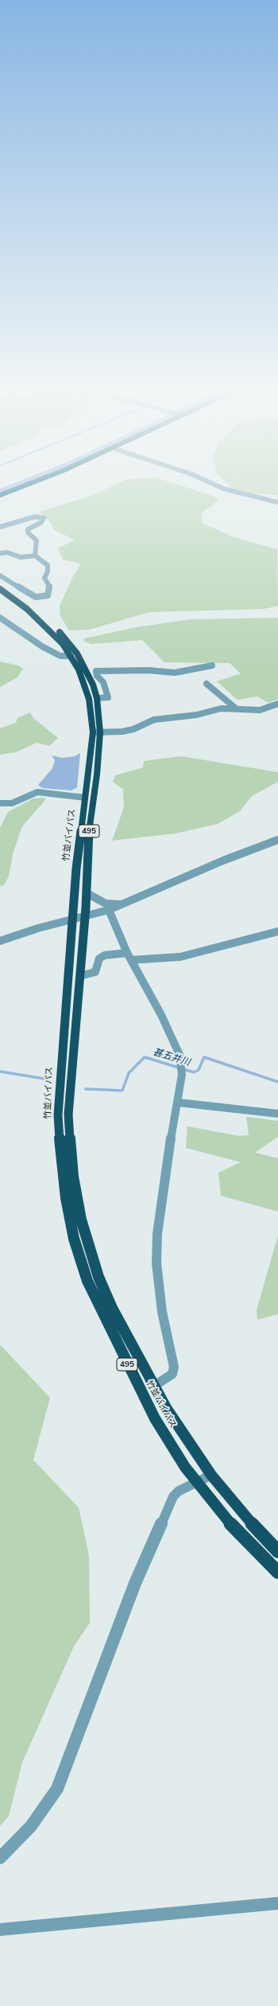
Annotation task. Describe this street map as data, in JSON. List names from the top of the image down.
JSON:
{
  "streets": {
    "highway": ["495", "竹並バイパス"]
  },
  "water": ["甚五井川"]
}
